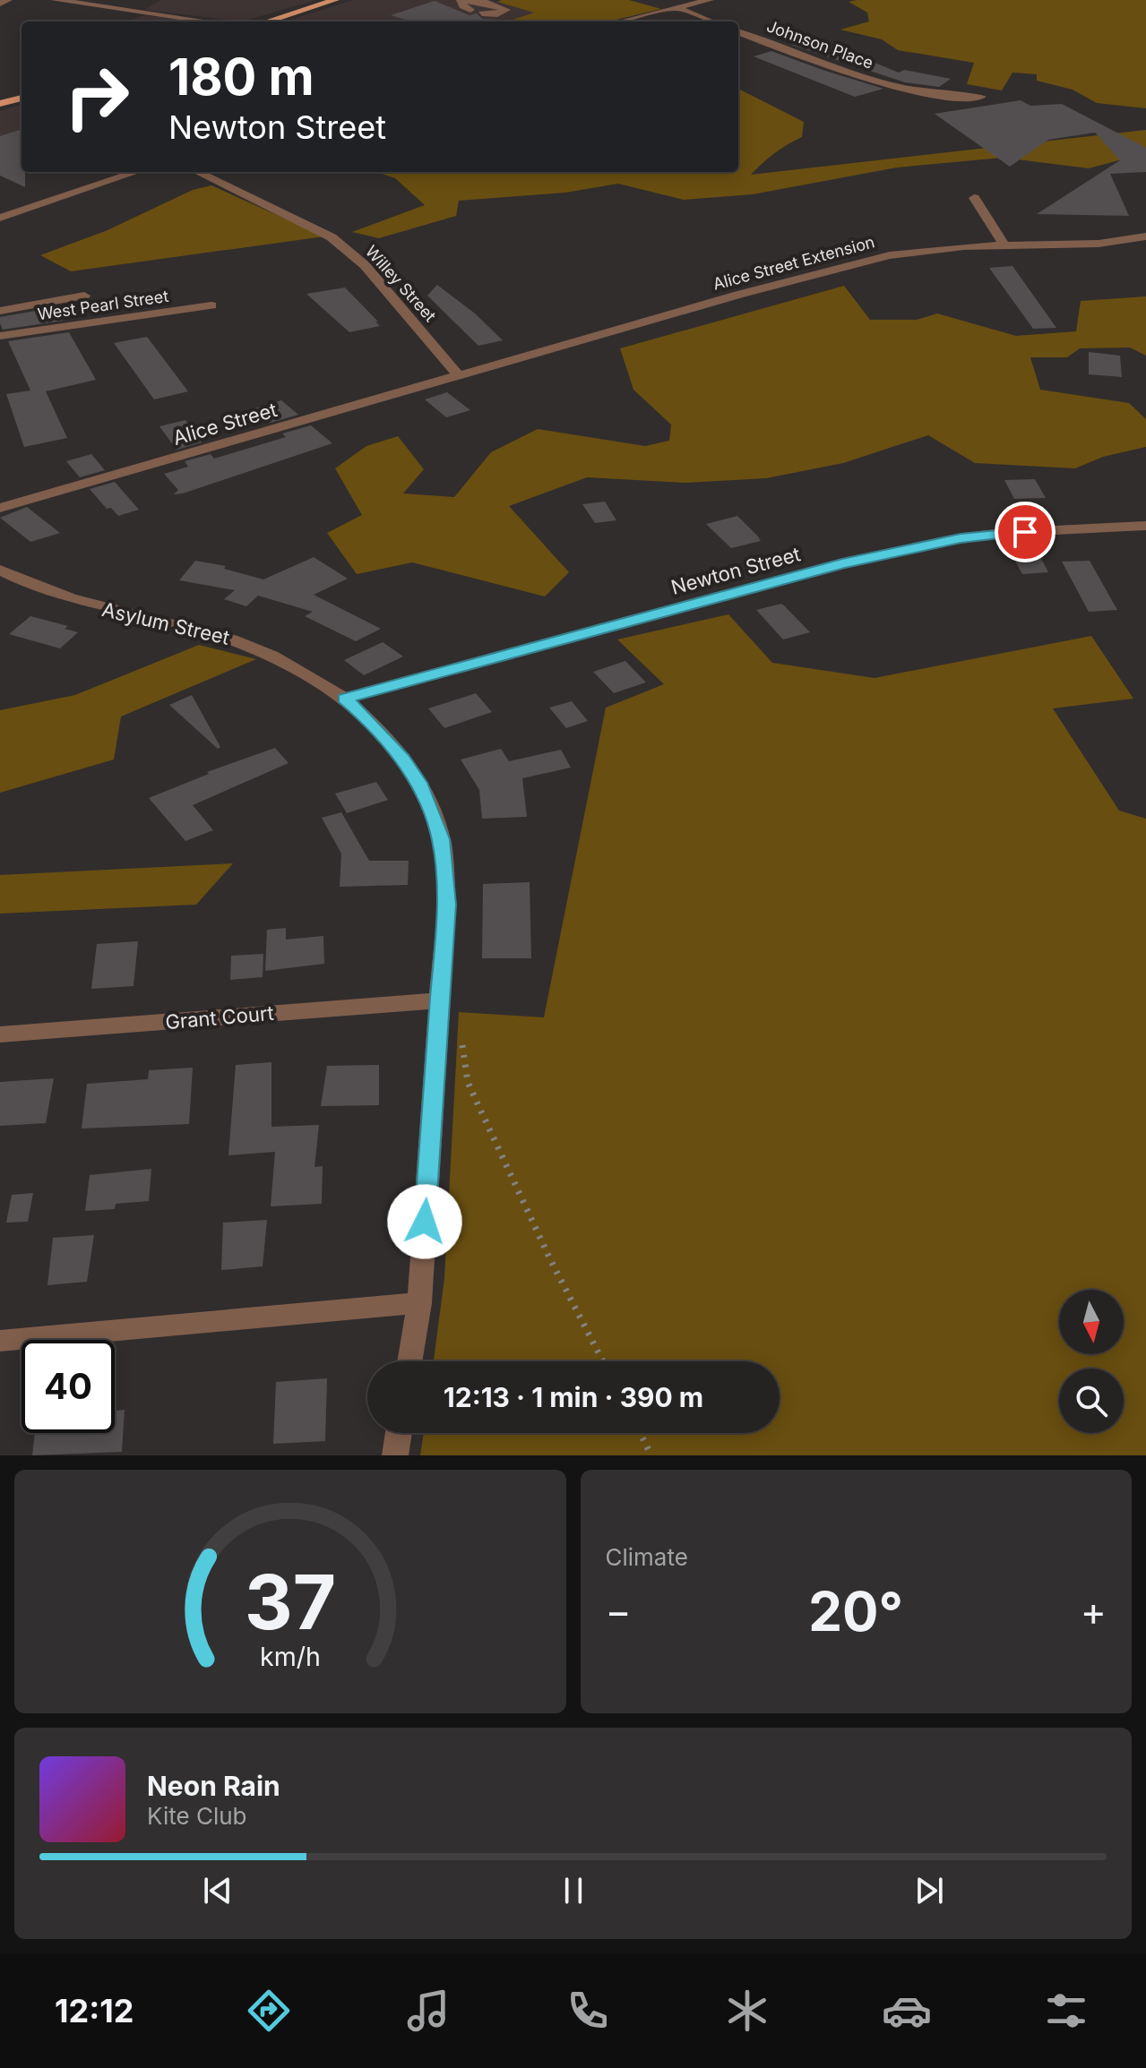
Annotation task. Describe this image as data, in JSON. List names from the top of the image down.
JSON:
{
  "streets": {
    "street": [
      "Johnson Place",
      "Alice Street Extension",
      "Willey Street",
      "West Pearl Street",
      "Alice Street",
      "Newton Street",
      "Asylum Street",
      "Grant Court"
    ]
  },
  "crossings": [
    ["Alice Street Extension", "Willey Street"],
    ["Alice Street Extension", "Alice Street"],
    ["Willey Street", "Alice Street"],
    ["Newton Street", "Asylum Street"],
    ["Asylum Street", "Grant Court"]
  ],
  "north": "bottom",
  "page": {
    "turn": ["180 m", "Newton Street"],
    "limit": "40",
    "trip": "12:13 · 1 min · 390 m",
    "tile": "Climate",
    "heat": ["−", "20°", "+"],
    "song": ["Neon Rain", "Kite Club"],
    "tabs": "12:12",
    "gauge": ["37", "km/h"]
  }
}
